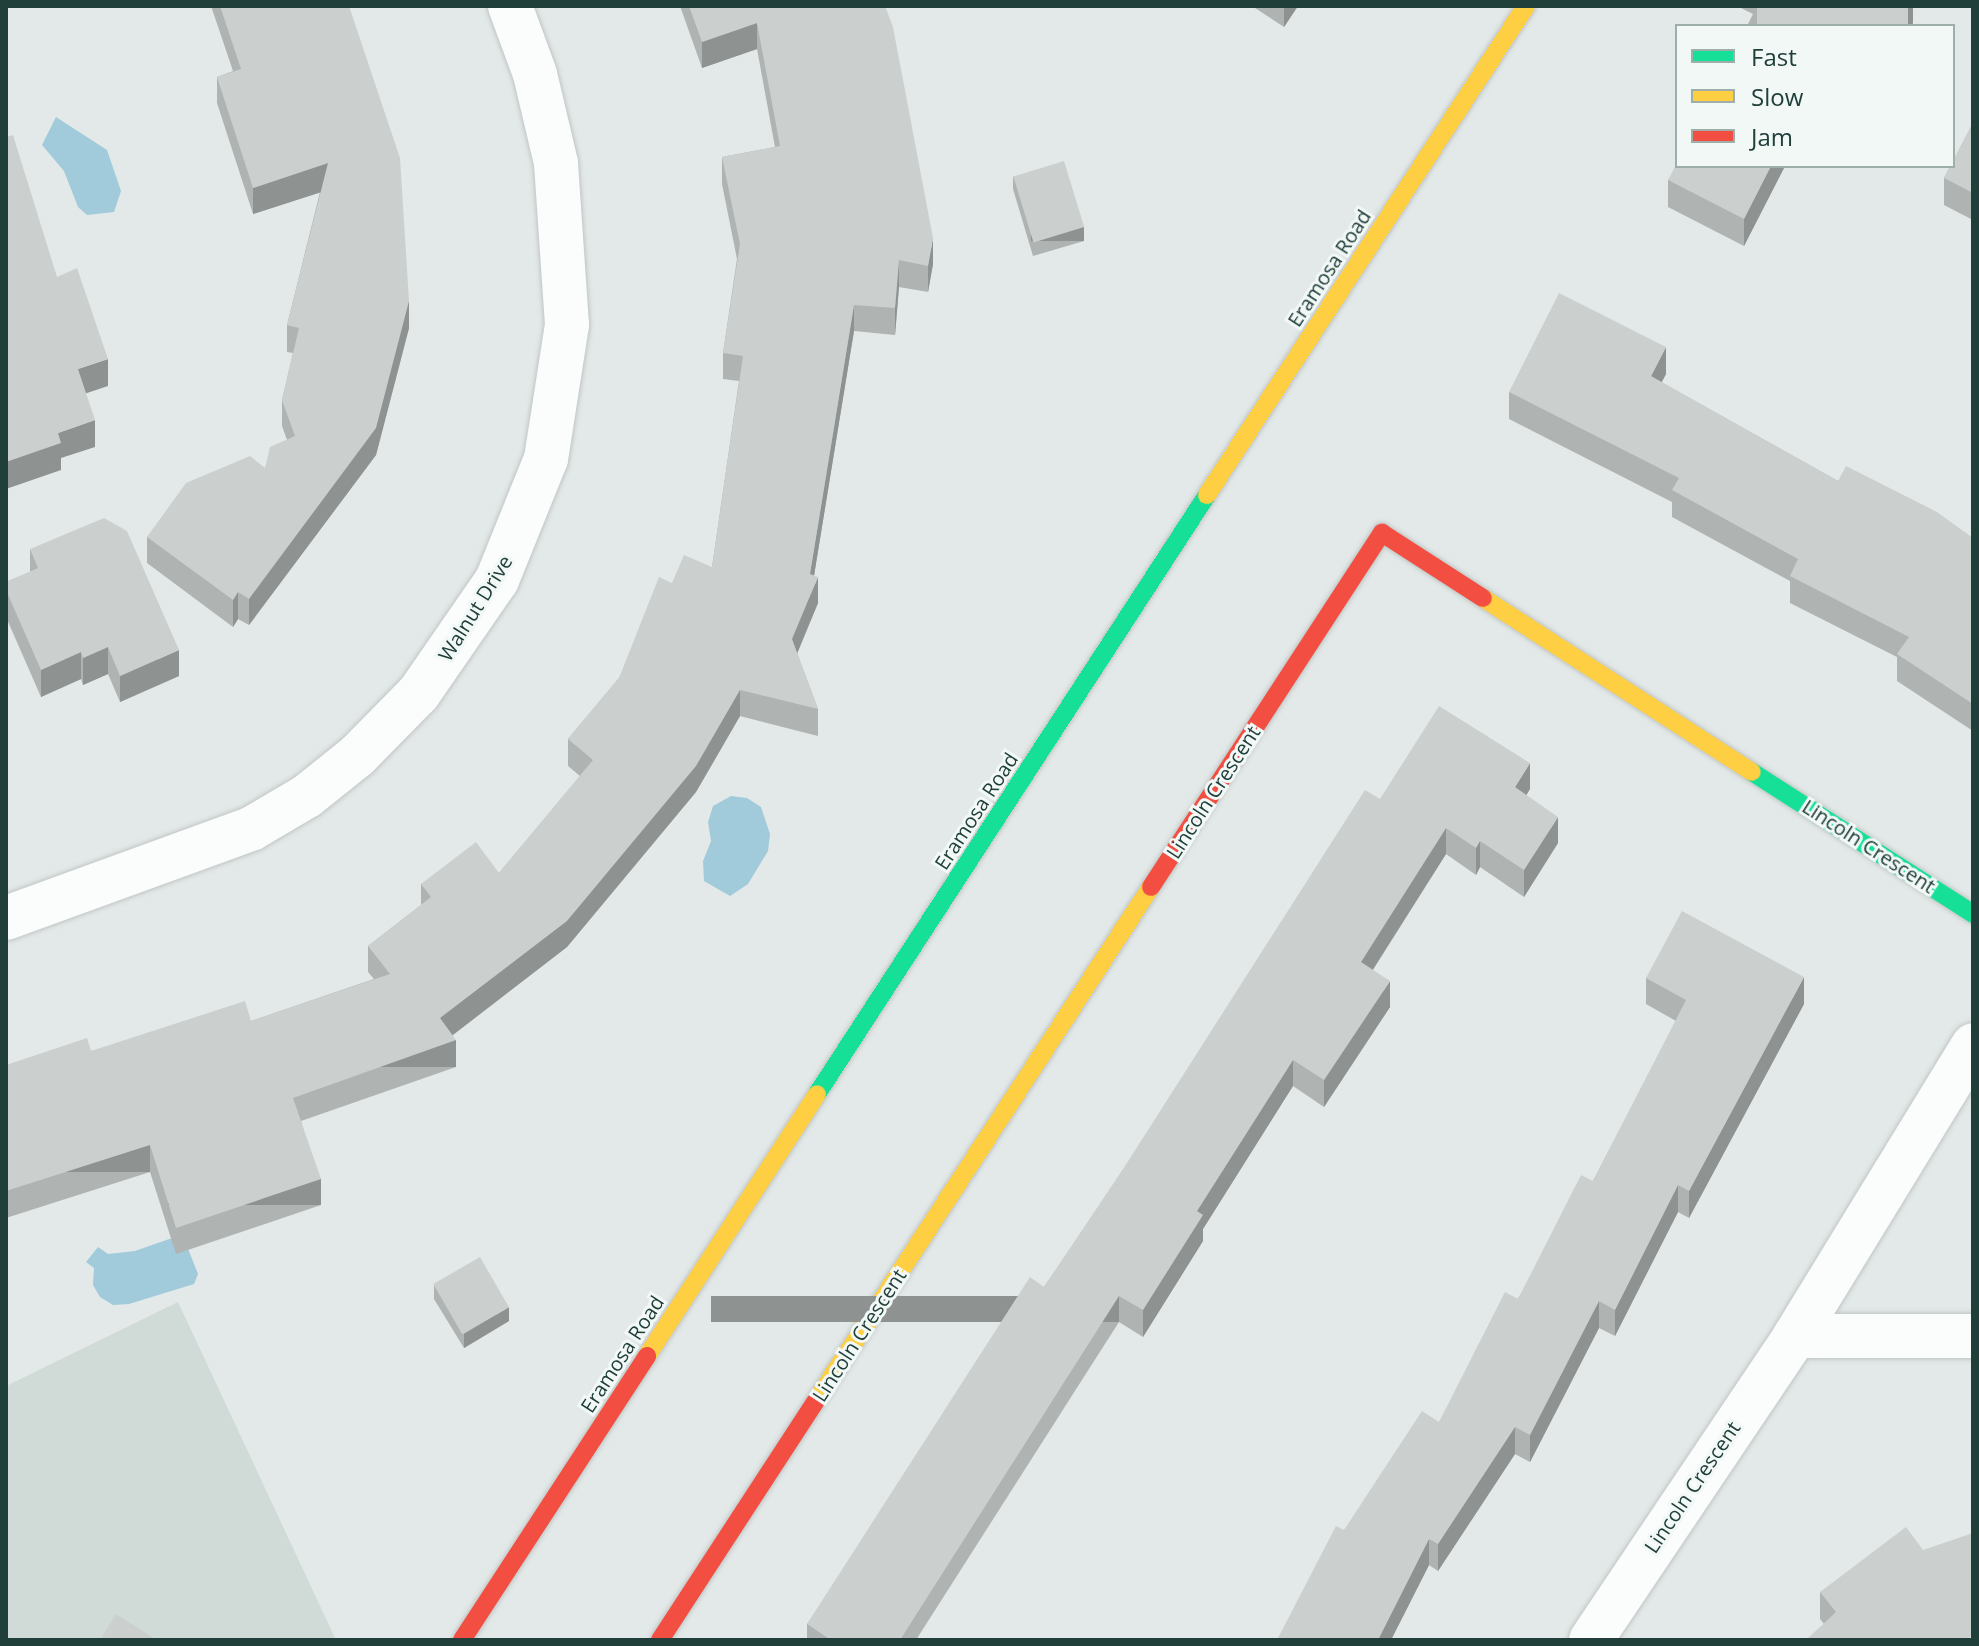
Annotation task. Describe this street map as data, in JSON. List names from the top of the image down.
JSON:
{
  "streets": {
    "street": ["Eramosa Road", "Walnut Drive", "Lincoln Crescent"]
  },
  "legend": ["Fast", "Slow", "Jam"]
}
